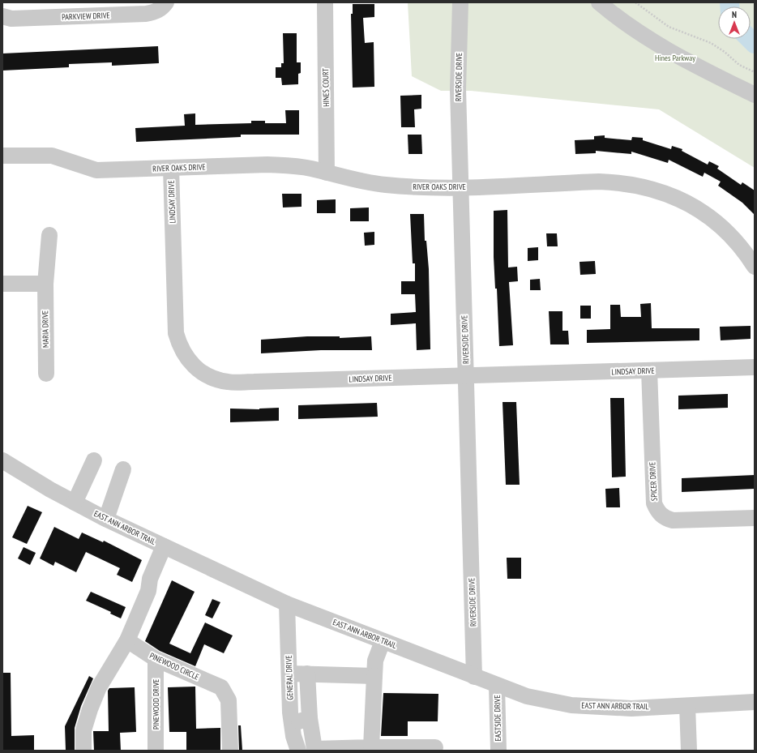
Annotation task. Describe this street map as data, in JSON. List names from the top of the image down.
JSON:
{
  "streets": {
    "street": [
      "PARKVIEW DRIVE",
      "RIVERSIDE DRIVE",
      "HINES COURT",
      "RIVER OAKS DRIVE",
      "LINDSAY DRIVE",
      "MARIA DRIVE",
      "SPICER DRIVE",
      "EAST ANN ARBOR TRAIL",
      "PINEWOOD CIRCLE",
      "GENERAL DRIVE",
      "PINEWOOD DRIVE",
      "EASTSIDE DRIVE"
    ]
  },
  "crossings": [
    ["RIVERSIDE DRIVE", "RIVER OAKS DRIVE"],
    ["RIVERSIDE DRIVE", "LINDSAY DRIVE"],
    ["RIVERSIDE DRIVE", "EAST ANN ARBOR TRAIL"],
    ["HINES COURT", "RIVER OAKS DRIVE"],
    ["RIVER OAKS DRIVE", "LINDSAY DRIVE"],
    ["LINDSAY DRIVE", "SPICER DRIVE"],
    ["EAST ANN ARBOR TRAIL", "GENERAL DRIVE"],
    ["EAST ANN ARBOR TRAIL", "EASTSIDE DRIVE"],
    ["PINEWOOD CIRCLE", "PINEWOOD DRIVE"]
  ],
  "parks": ["Hines Parkway"],
  "north": "top"
}
